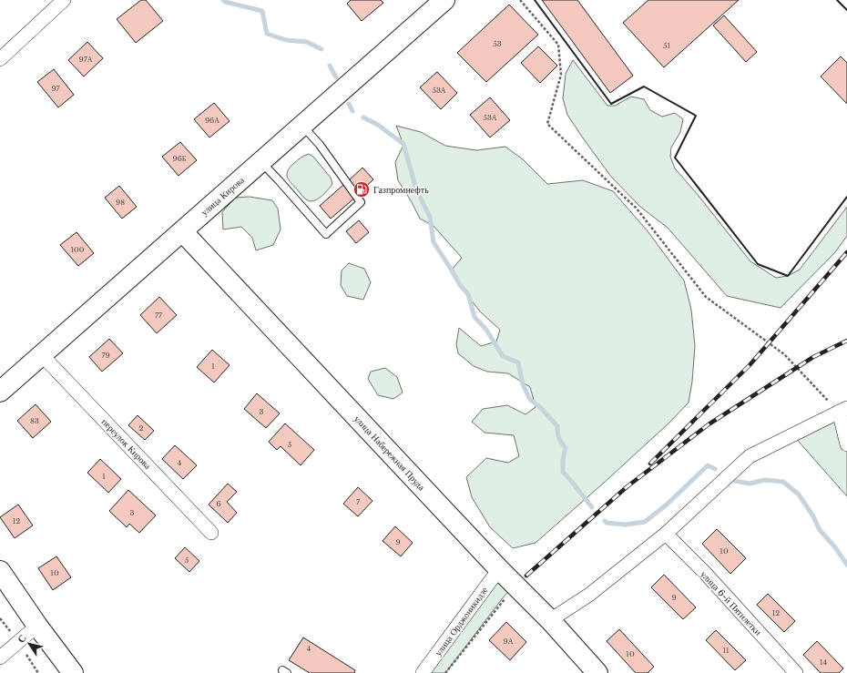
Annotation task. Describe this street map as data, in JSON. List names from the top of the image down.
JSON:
{
  "streets": {
    "main road": ["улица Кирова", "улица Набережная Пруда"],
    "street": ["переулок Кирова", "улица 6-й Пятилетки", "улица Орджоникидзе"]
  },
  "crossings": [
    ["улица Кирова", "переулок Кирова"],
    ["улица Кирова", "улица Набережная Пруда"],
    ["улица Набережная Пруда", "улица Орджоникидзе"]
  ],
  "places": {
    "fuel station": ["Газпромнефть"]
  },
  "house_numbers": [
    "53",
    "51",
    "97А",
    "97",
    "53А",
    "53А",
    "96А",
    "96Б",
    "98",
    "100",
    "77",
    "79",
    "1",
    "3",
    "83",
    "2",
    "5",
    "4",
    "1",
    "7",
    "6",
    "3",
    "12",
    "9",
    "10",
    "5",
    "10",
    "9",
    "12",
    "9А",
    "4",
    "11",
    "10",
    "14"
  ],
  "north": "top left"
}
